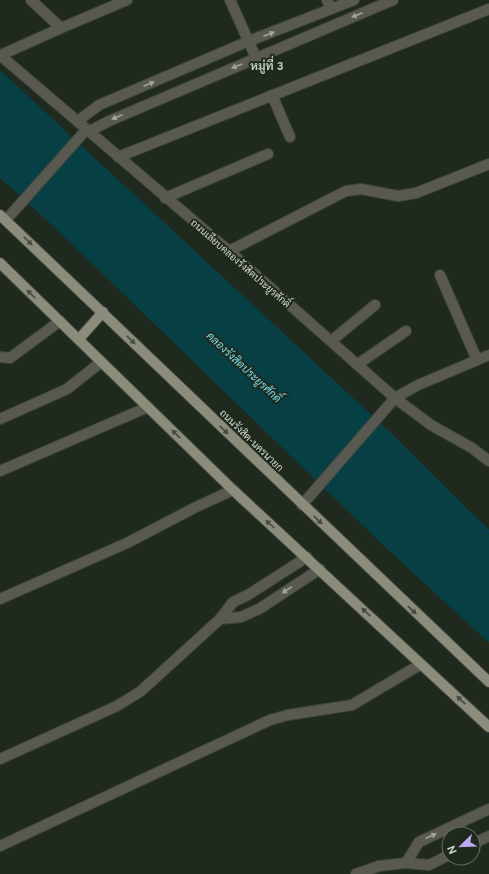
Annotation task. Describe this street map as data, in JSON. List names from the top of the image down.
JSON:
{
  "streets": {
    "main road": ["ถนนรังสิต-นครนายก"],
    "street": ["ถนนเลียบคลองรังสิตประยูรศักดิ์"]
  },
  "districts": ["หมู่ที่ 3"],
  "water": ["คลองรังสิตประยูรศักดิ์"],
  "north": "bottom left"
}
